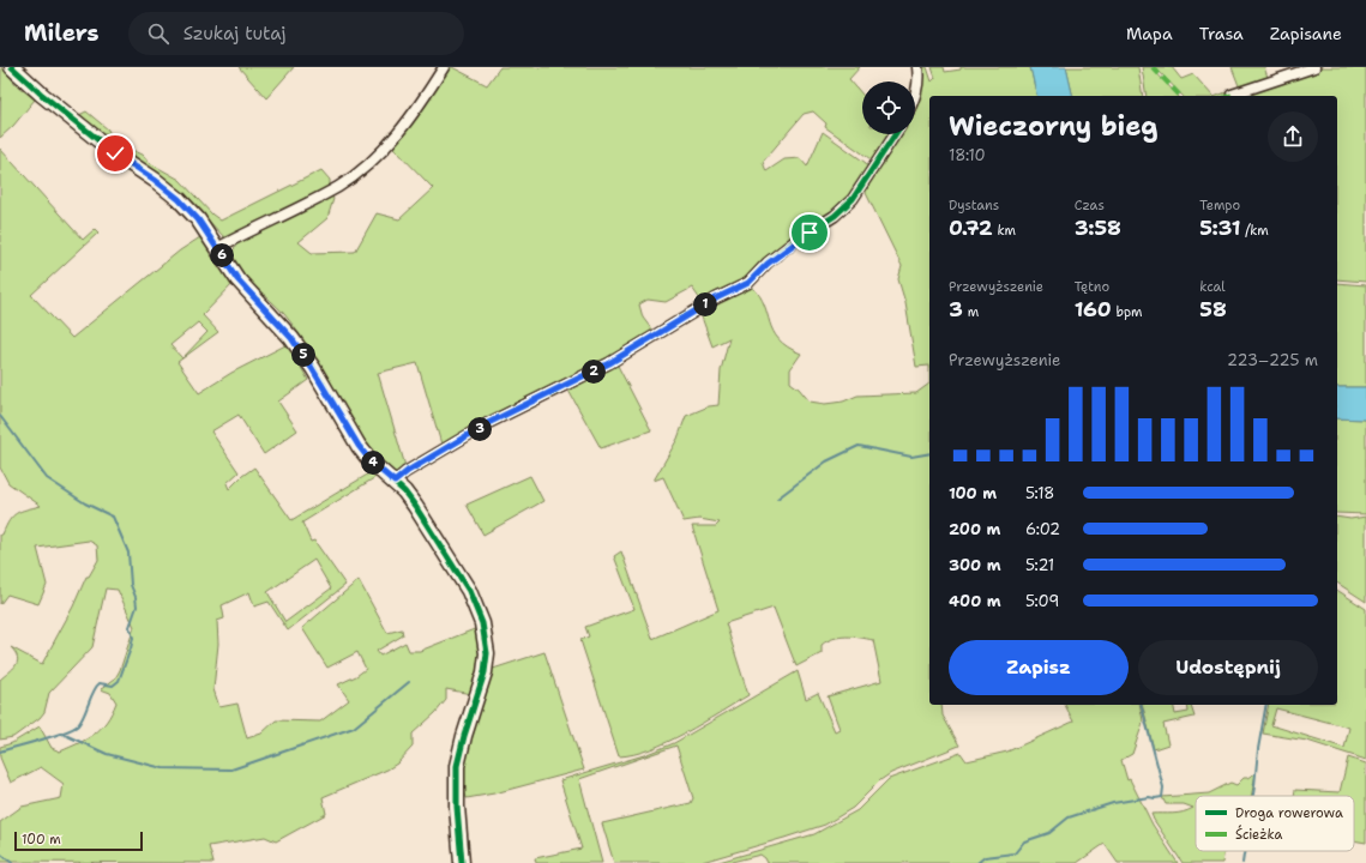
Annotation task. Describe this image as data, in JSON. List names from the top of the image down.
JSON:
{
  "legend": ["Droga rowerowa", "Ścieżka"],
  "scale_bar": "100 m",
  "page": {
    "header": "Milers",
    "search": "Szukaj tutaj",
    "nav": ["Mapa", "Trasa", "Zapisane"],
    "heading": ["Wieczorny bieg", "18:10"],
    "stats": [
      ["Dystans", "0.72 km"],
      ["Czas", "3:58"],
      ["Tempo", "5:31 /km"],
      ["Przewyższenie", "3 m"],
      ["Tętno", "160 bpm"],
      ["kcal", "58"]
    ],
    "pins": [
      "6",
      "1",
      "5",
      "2",
      "3",
      "4"
    ],
    "chart": ["Przewyższenie", "223–225 m"],
    "list": [
      {
        "name": "100 m",
        "note": "5:18"
      },
      {
        "name": "200 m",
        "note": "6:02"
      },
      {
        "name": "300 m",
        "note": "5:21"
      },
      {
        "name": "400 m",
        "note": "5:09"
      }
    ],
    "buttons": ["Zapisz", "Udostępnij"],
    "scale": "100 m"
  }
}
